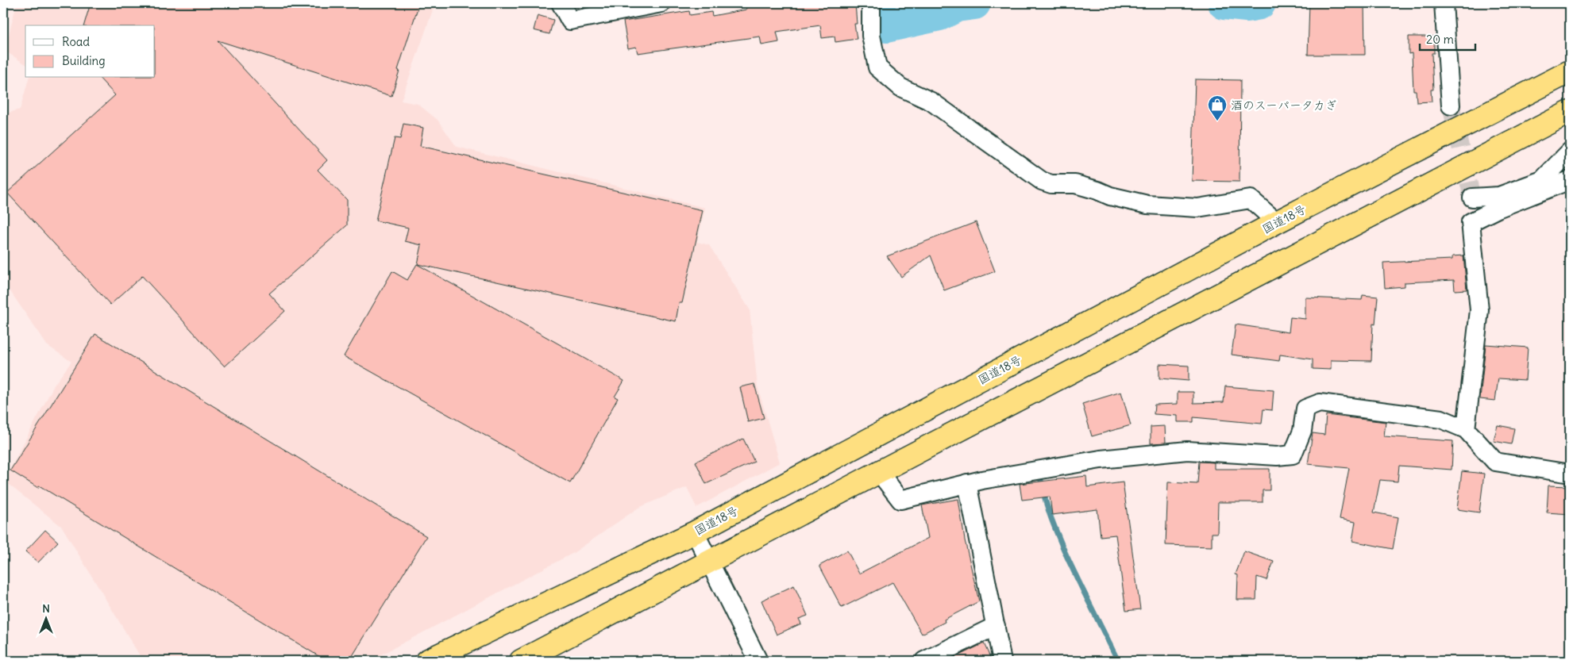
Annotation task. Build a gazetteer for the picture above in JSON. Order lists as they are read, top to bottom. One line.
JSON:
{"streets":{"highway":["国道18号"]},"places":{"shop":["酒のスーパータカぎ"]},"legend":["Road","Building"],"scale_bar":"20 m","north":"top"}
